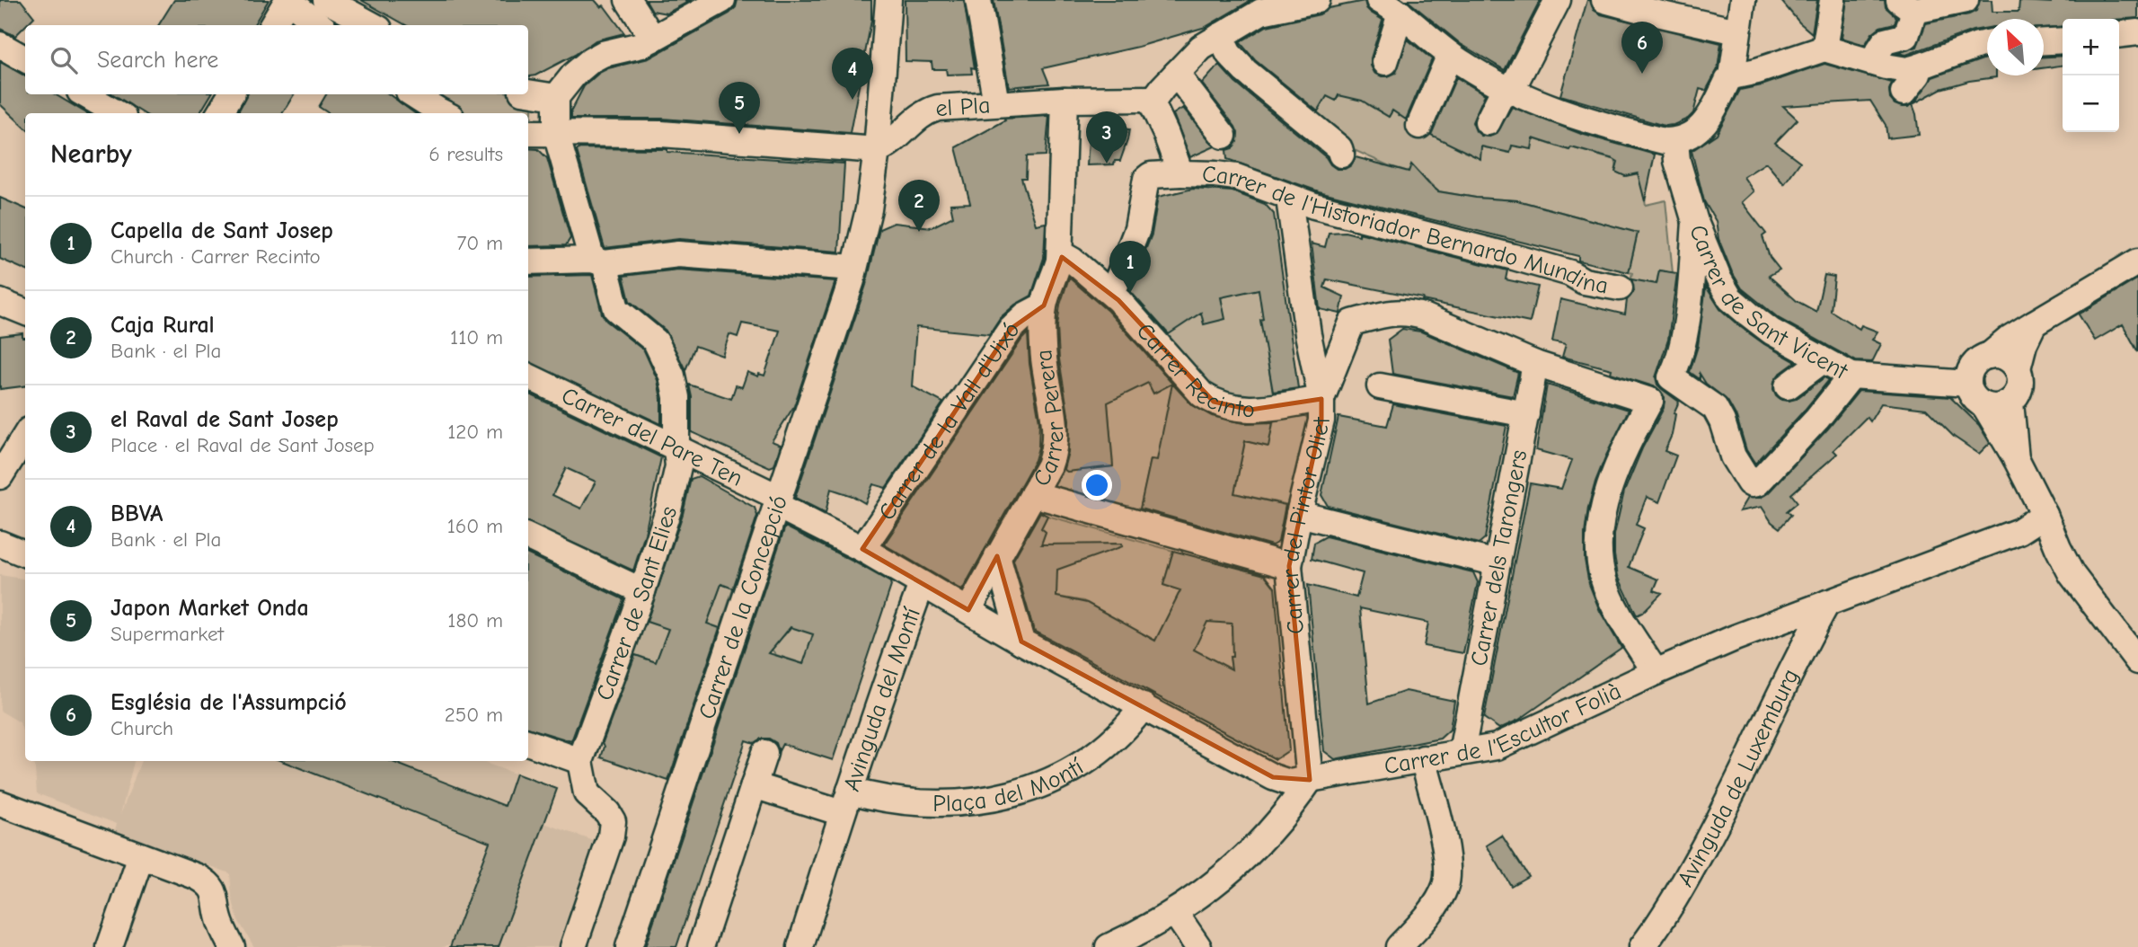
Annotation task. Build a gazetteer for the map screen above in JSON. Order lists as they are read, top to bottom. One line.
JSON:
{"streets":{"street":["el Pla","Carrer de l'Historiador Bernardo Mundina","Carrer de Sant Vicent","Carrer Recinto","Carrer Perera","Carrer de la Vall d'Uixó","Carrer del Pare Ten","Carrer del Pintor Oliet","Carrer dels Tarongers","Carrer de Sant Elies","Carrer de la Concepció","Avinguda del Montí","Carrer de l'Escultor Folià","Avinguda de Luxemburg","Plaça del Montí"]},"crossings":[["Carrer de l'Historiador Bernardo Mundina","Carrer Recinto"],["Carrer de l'Historiador Bernardo Mundina","Carrer del Pintor Oliet"],["Carrer Recinto","Carrer Perera"],["Carrer Recinto","Carrer del Pintor Oliet"],["Carrer Perera","Carrer de la Vall d'Uixó"],["Carrer Perera","Carrer de l'Escultor Folià"],["Carrer de la Vall d'Uixó","Carrer del Pare Ten"],["Carrer de la Vall d'Uixó","Carrer de l'Escultor Folià"],["Carrer del Pare Ten","Carrer de Sant Elies"],["Carrer del Pare Ten","Carrer de la Concepció"],["Carrer del Pare Ten","Carrer de l'Escultor Folià"],["Carrer del Pintor Oliet","Carrer de l'Escultor Folià"],["Carrer dels Tarongers","Carrer de l'Escultor Folià"],["Avinguda del Montí","Carrer de l'Escultor Folià"],["Avinguda del Montí","Plaça del Montí"],["Carrer de l'Escultor Folià","Avinguda de Luxemburg"],["Carrer de l'Escultor Folià","Plaça del Montí"]],"north":"top left","page":{"map_buttons":["+","−"],"pins":["6","4","5","3","2","1"],"search":"Search here","heading":["Nearby","6 results"],"list":[{"mark":"1","name":"Capella de Sant Josep","note":"Church · Carrer Recinto","value":"70 m"},{"mark":"2","name":"Caja Rural","note":"Bank · el Pla","value":"110 m"},{"mark":"3","name":"el Raval de Sant Josep","note":"Place · el Raval de Sant Josep","value":"120 m"},{"mark":"4","name":"BBVA","note":"Bank · el Pla","value":"160 m"},{"mark":"5","name":"Japon Market Onda","note":"Supermarket","value":"180 m"},{"mark":"6","name":"Església de l'Assumpció","note":"Church","value":"250 m"}]}}
